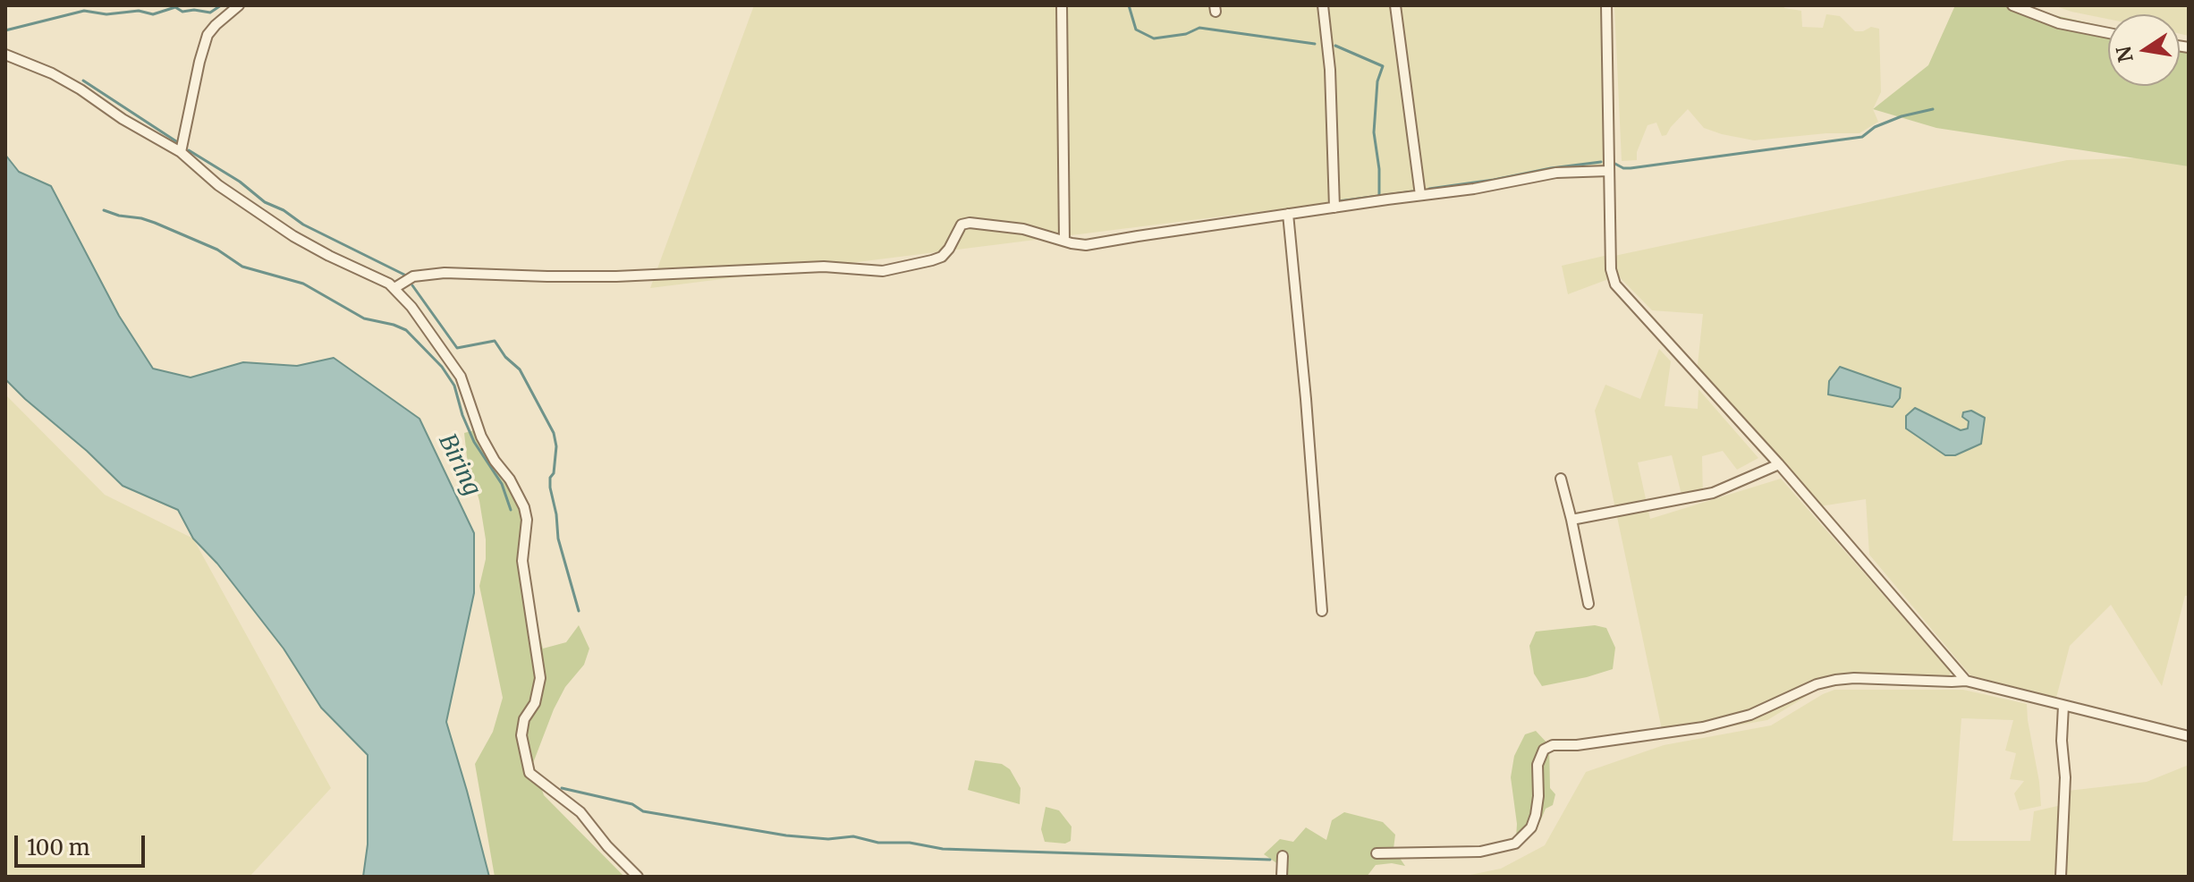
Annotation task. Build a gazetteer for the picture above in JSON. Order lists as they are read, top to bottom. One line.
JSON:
{"water":["Biring"],"scale_bar":"100 m","north":"left"}
